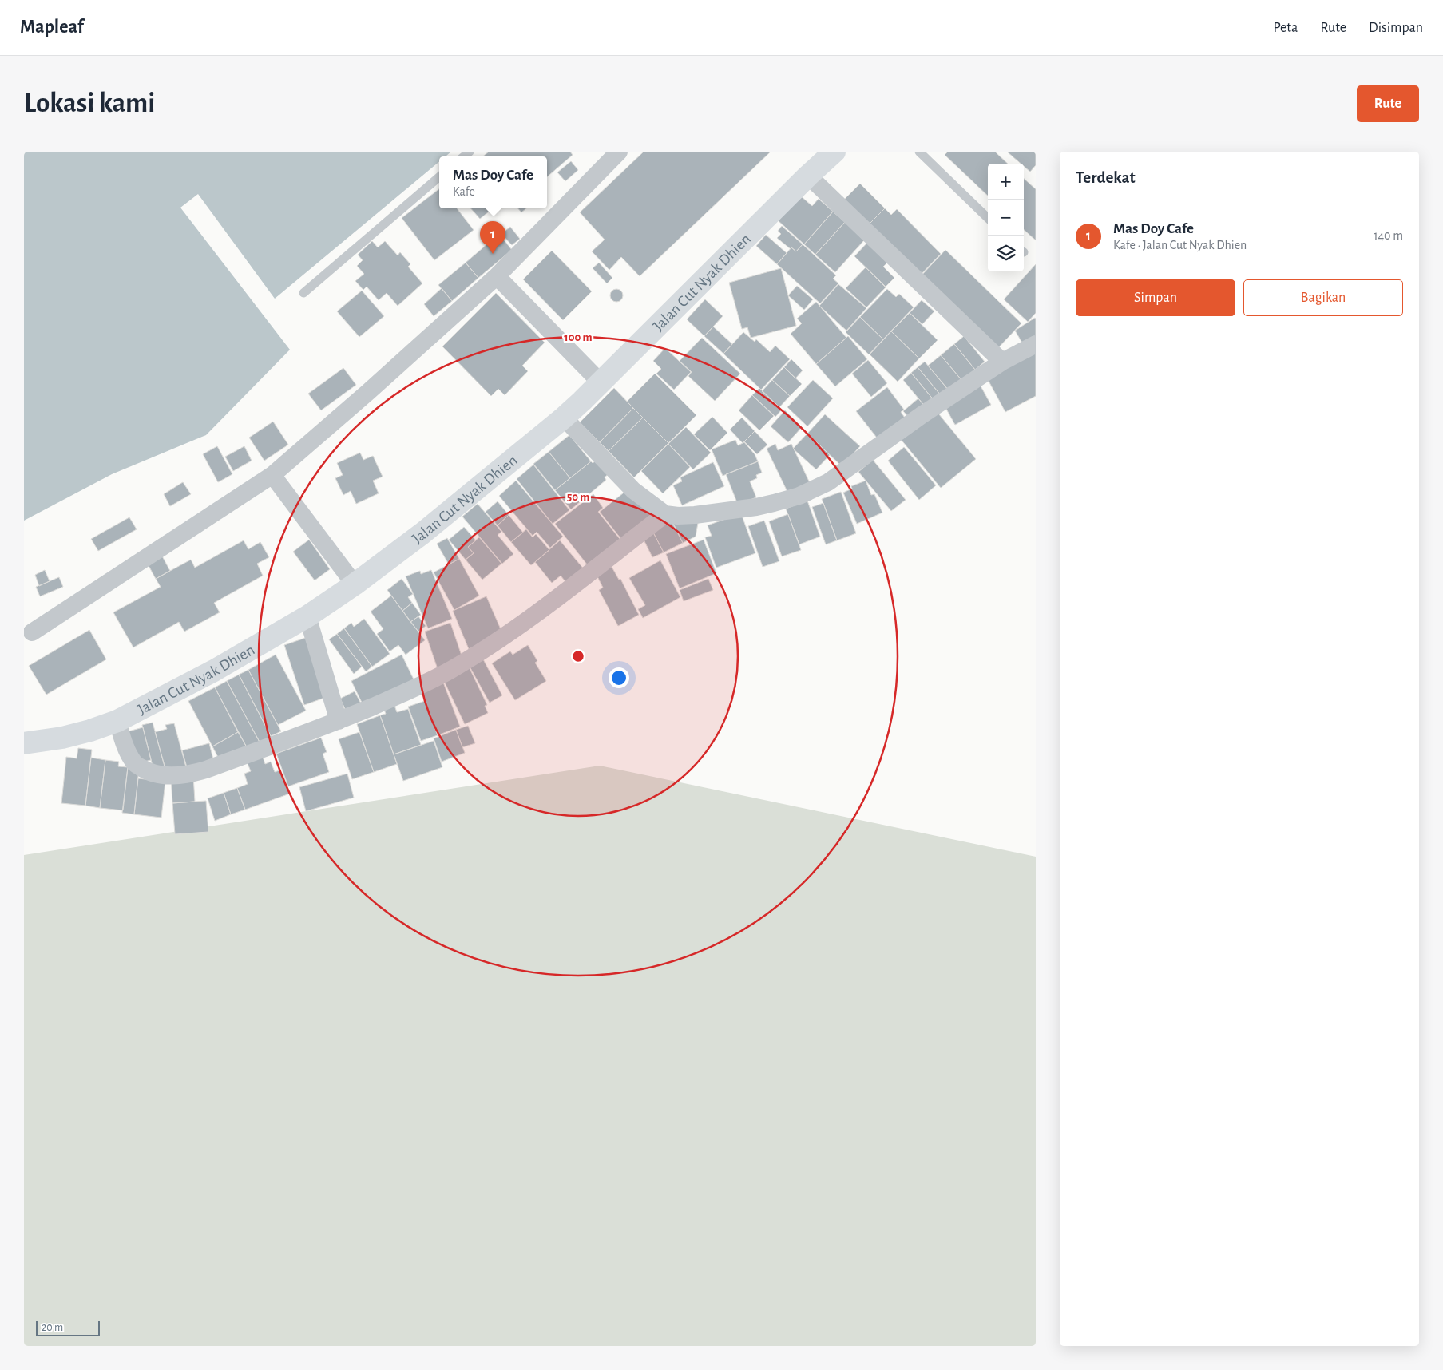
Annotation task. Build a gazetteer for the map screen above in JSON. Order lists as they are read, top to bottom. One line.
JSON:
{"streets":{"highway":["Jalan Cut Nyak Dhien"]},"scale_bar":"20 m","page":{"header":"Mapleaf","nav":["Peta","Rute","Disimpan"],"buttons":["Rute",["Simpan","Bagikan"]],"title":"Lokasi kami","heading":"Terdekat","popup":["Mas Doy Cafe","Kafe"],"map_buttons":["+","−"],"list":[{"mark":"1","name":"Mas Doy Cafe","note":"Kafe · Jalan Cut Nyak Dhien","value":"140 m"}],"pins":"1","scale":"20 m"},"rings":["100 m","50 m"]}
